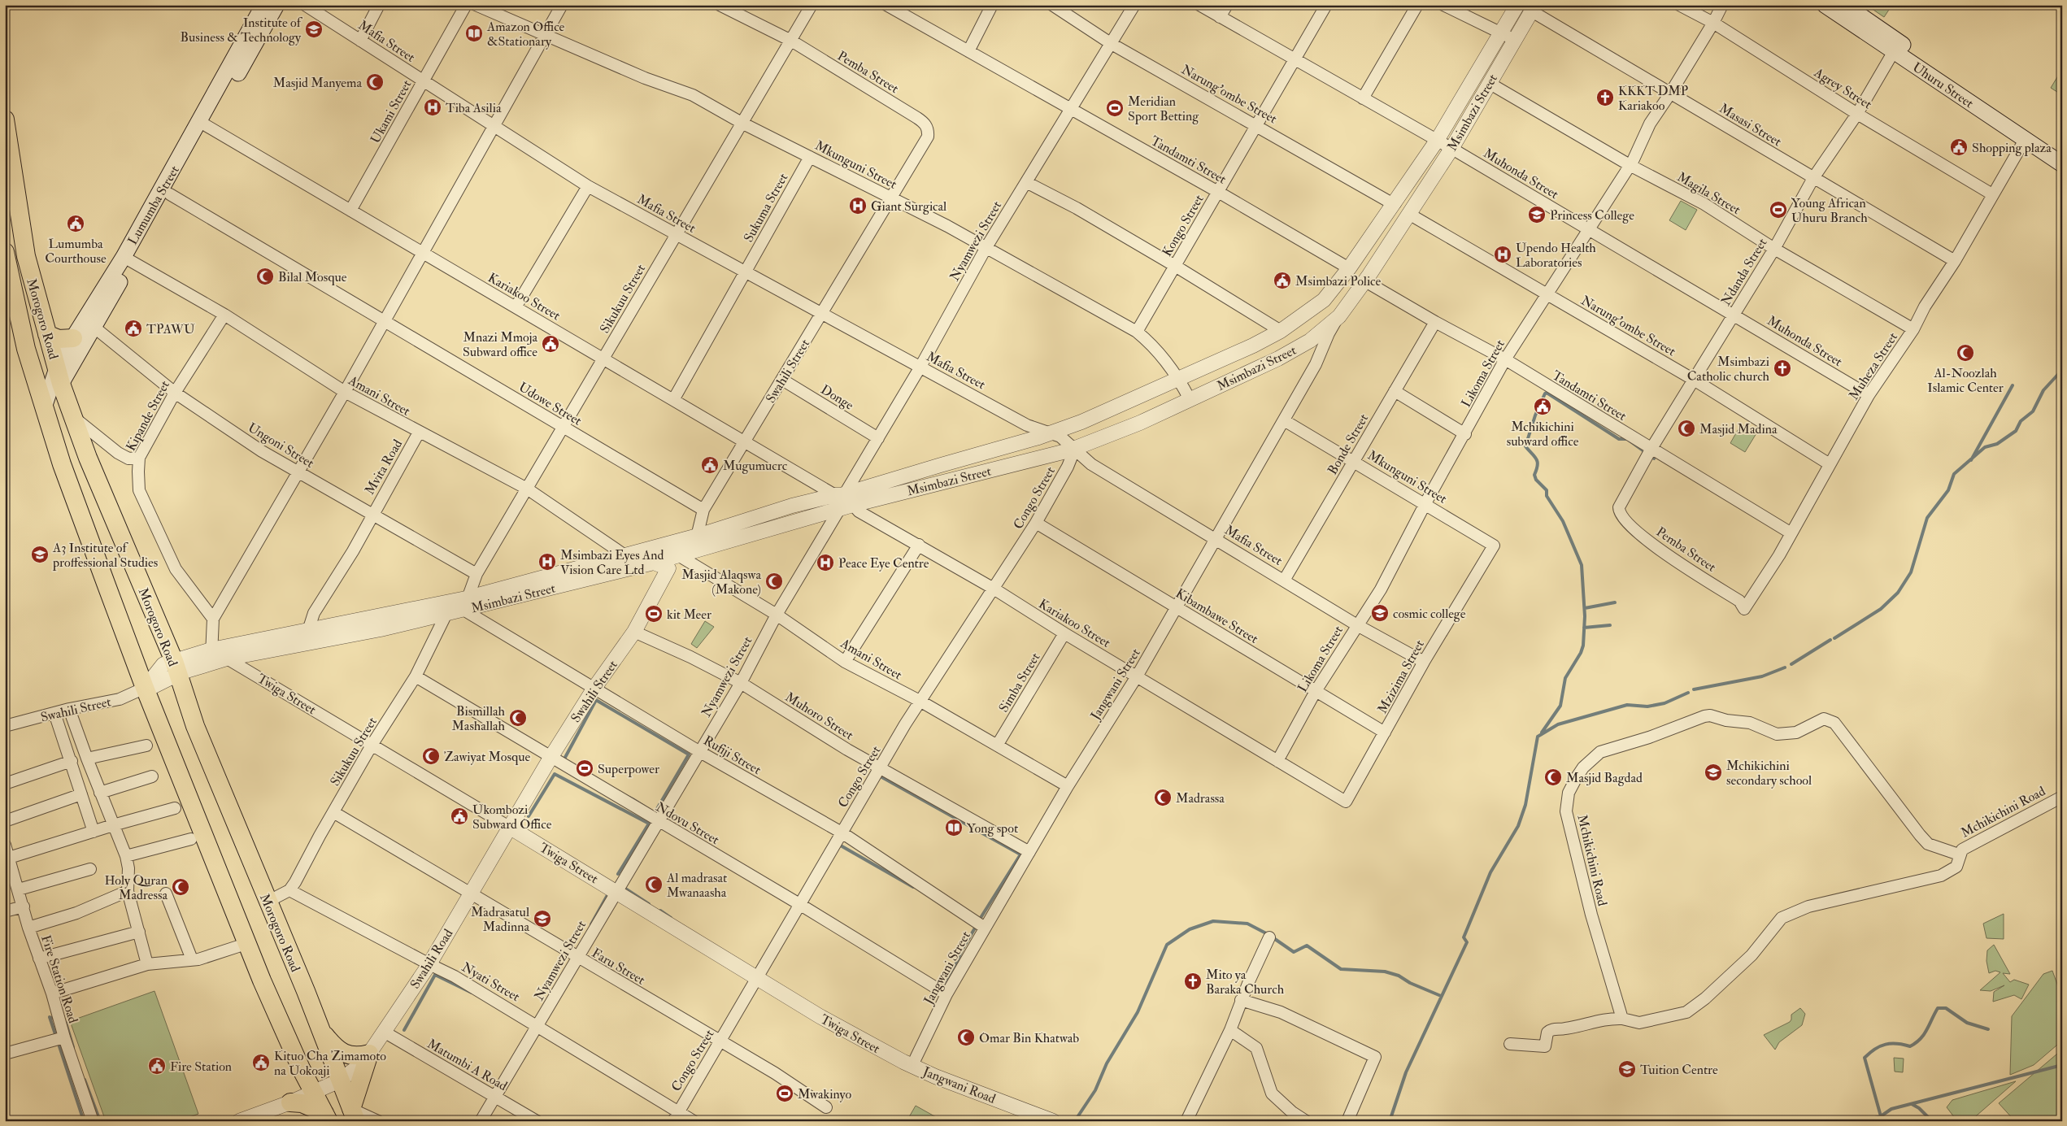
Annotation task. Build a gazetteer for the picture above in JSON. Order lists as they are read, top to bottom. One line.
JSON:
{"streets":{"highway":["Morogoro Road"],"main road":["Uhuru Street","Lumumba Street"],"street":["Mafia Street","Pemba Street","Agrey Street","Narung'ombe Street","Ukami Street","Msimbazi Street","Masasi Street","Tandamti Street","Mkunguni Street","Muhonda Street","Magila Street","Sukuma Street","Kongo Street","Nyamwezi Street","Ndanda Street","Kariakoo Street","Sikukuu Street","Muheza Street","Swahili Street","Likoma Street","Amani Street","Donge","Udowe Street","Kipande Street","Bonde Street","Ungoni Street","Mvita Road","Congo Street","Kibambawe Street","Mzizima Street","Simba Street","Jangwani Street","Twiga Street","Muhoro Street","Rufiji Street","Mchikichini Road","Ndovu Street","Swahili Road","Faru Street","Fire Station Road","Nyati Street","Matumbi A Road","Jangwani Road"]},"crossings":[["Mafia Street","Ukami Street"],["Mafia Street","Msimbazi Street"],["Mafia Street","Sukuma Street"],["Mafia Street","Nyamwezi Street"],["Mafia Street","Sikukuu Street"],["Mafia Street","Swahili Street"],["Mafia Street","Likoma Street"],["Mafia Street","Bonde Street"],["Mafia Street","Congo Street"],["Mafia Street","Mzizima Street"],["Mafia Street","Jangwani Street"],["Pemba Street","Mkunguni Street"],["Pemba Street","Ndanda Street"],["Pemba Street","Sikukuu Street"],["Pemba Street","Muheza Street"],["Pemba Street","Swahili Street"],["Uhuru Street","Ndanda Street"],["Uhuru Street","Muheza Street"],["Agrey Street","Ndanda Street"],["Agrey Street","Muheza Street"],["Agrey Street","Likoma Street"],["Narung'ombe Street","Msimbazi Street"],["Narung'ombe Street","Kongo Street"],["Narung'ombe Street","Nyamwezi Street"],["Narung'ombe Street","Ndanda Street"],["Narung'ombe Street","Muheza Street"],["Narung'ombe Street","Likoma Street"],["Ukami Street","Kariakoo Street"],["Msimbazi Street","Masasi Street"],["Msimbazi Street","Tandamti Street"],["Msimbazi Street","Mkunguni Street"],["Msimbazi Street","Muhonda Street"],["Msimbazi Street","Magila Street"],["Msimbazi Street","Nyamwezi Street"],["Msimbazi Street","Kariakoo Street"],["Msimbazi Street","Sikukuu Street"],["Msimbazi Street","Morogoro Road"],["Msimbazi Street","Swahili Street"],["Msimbazi Street","Amani Street"],["Msimbazi Street","Mvita Road"],["Msimbazi Street","Congo Street"],["Msimbazi Street","Jangwani Street"],["Msimbazi Street","Twiga Street"],["Msimbazi Street","Rufiji Street"],["Masasi Street","Ndanda Street"],["Masasi Street","Muheza Street"],["Masasi Street","Likoma Street"],["Tandamti Street","Kongo Street"],["Tandamti Street","Nyamwezi Street"],["Tandamti Street","Ndanda Street"],["Tandamti Street","Muheza Street"],["Tandamti Street","Likoma Street"],["Tandamti Street","Bonde Street"],["Mkunguni Street","Sukuma Street"],["Mkunguni Street","Kongo Street"],["Mkunguni Street","Nyamwezi Street"],["Mkunguni Street","Sikukuu Street"],["Mkunguni Street","Swahili Street"],["Mkunguni Street","Likoma Street"],["Mkunguni Street","Bonde Street"],["Mkunguni Street","Mzizima Street"],["Mkunguni Street","Jangwani Street"],["Muhonda Street","Kongo Street"],["Muhonda Street","Ndanda Street"],["Muhonda Street","Muheza Street"],["Muhonda Street","Likoma Street"],["Magila Street","Ndanda Street"],["Magila Street","Muheza Street"],["Magila Street","Likoma Street"],["Lumumba Street","Kariakoo Street"],["Lumumba Street","Morogoro Road"],["Lumumba Street","Amani Street"],["Lumumba Street","Udowe Street"],["Lumumba Street","Ungoni Street"],["Sukuma Street","Kariakoo Street"],["Nyamwezi Street","Kariakoo Street"],["Nyamwezi Street","Amani Street"],["Nyamwezi Street","Donge"],["Nyamwezi Street","Twiga Street"],["Nyamwezi Street","Muhoro Street"],["Nyamwezi Street","Rufiji Street"],["Nyamwezi Street","Ndovu Street"],["Nyamwezi Street","Faru Street"],["Nyamwezi Street","Nyati Street"],["Nyamwezi Street","Matumbi A Road"],["Kariakoo Street","Sikukuu Street"],["Kariakoo Street","Swahili Street"],["Kariakoo Street","Likoma Street"],["Kariakoo Street","Congo Street"],["Kariakoo Street","Mzizima Street"],["Kariakoo Street","Simba Street"],["Kariakoo Street","Jangwani Street"],["Sikukuu Street","Amani Street"],["Sikukuu Street","Udowe Street"],["Sikukuu Street","Ungoni Street"],["Sikukuu Street","Twiga Street"],["Sikukuu Street","Rufiji Street"],["Sikukuu Street","Ndovu Street"],["Sikukuu Street","Faru Street"],["Sikukuu Street","Nyati Street"],["Morogoro Road","Swahili Street"],["Morogoro Road","Swahili Road"],["Swahili Street","Donge"],["Swahili Street","Udowe Street"],["Swahili Street","Twiga Street"],["Swahili Street","Muhoro Street"],["Swahili Street","Rufiji Street"],["Swahili Street","Ndovu Street"],["Swahili Street","Swahili Road"],["Likoma Street","Kibambawe Street"],["Amani Street","Kipande Street"],["Amani Street","Mvita Road"],["Amani Street","Congo Street"],["Amani Street","Simba Street"],["Amani Street","Jangwani Street"],["Kipande Street","Ungoni Street"],["Ungoni Street","Mvita Road"],["Congo Street","Kibambawe Street"],["Congo Street","Twiga Street"],["Congo Street","Muhoro Street"],["Congo Street","Rufiji Street"],["Congo Street","Ndovu Street"],["Congo Street","Faru Street"],["Congo Street","Nyati Street"],["Kibambawe Street","Mzizima Street"],["Kibambawe Street","Jangwani Street"],["Jangwani Street","Twiga Street"],["Jangwani Street","Muhoro Street"],["Jangwani Street","Rufiji Street"],["Jangwani Street","Ndovu Street"],["Jangwani Street","Jangwani Road"],["Twiga Street","Swahili Road"],["Twiga Street","Jangwani Road"],["Swahili Road","Faru Street"],["Swahili Road","Nyati Street"],["Swahili Road","Matumbi A Road"]],"places":{"school or university":["Institute of Business & Technology","Princess College","A3 Institute of proffessional Studies","cosmic college","Mchikichini secondary school","Madrasatul Madinna","Tuition Centre"],"library":["Amazon Office &Stationary","Yong spot"],"mosque":["Masjid Manyema","Bilal Mosque","Al-Noozlah Islamic Center","Masjid Madina","Masjid Alaqswa (Makone)","Bismillah Mashallah","Zawiyat Mosque","Masjid Bagdad","Madrassa","Al madrasat Mwanaasha","Holy Quran Madressa","Omar Bin Khatwab"],"church":["KKKT DMP Kariakoo","Msimbazi Catholic church","Mito ya Baraka Church"],"hospital":["Tiba Asilia","Giant Surgical","Upendo Health Laboratories","Msimbazi Eyes And Vision Care Ltd","Peace Eye Centre"],"sports":["Meridian Sport Betting","Young African Uhuru Branch","kit Meer","Superpower","Mwakinyo"],"public building":["Shopping plaza","Lumumba Courthouse","Msimbazi Police","TPAWU","Mnazi Mmoja Subward office","Mchikichini subward office","Mugumucrc","Ukombozi Subward Office","Kituo Cha Zimamoto na Uokoaji","Fire Station"]}}
